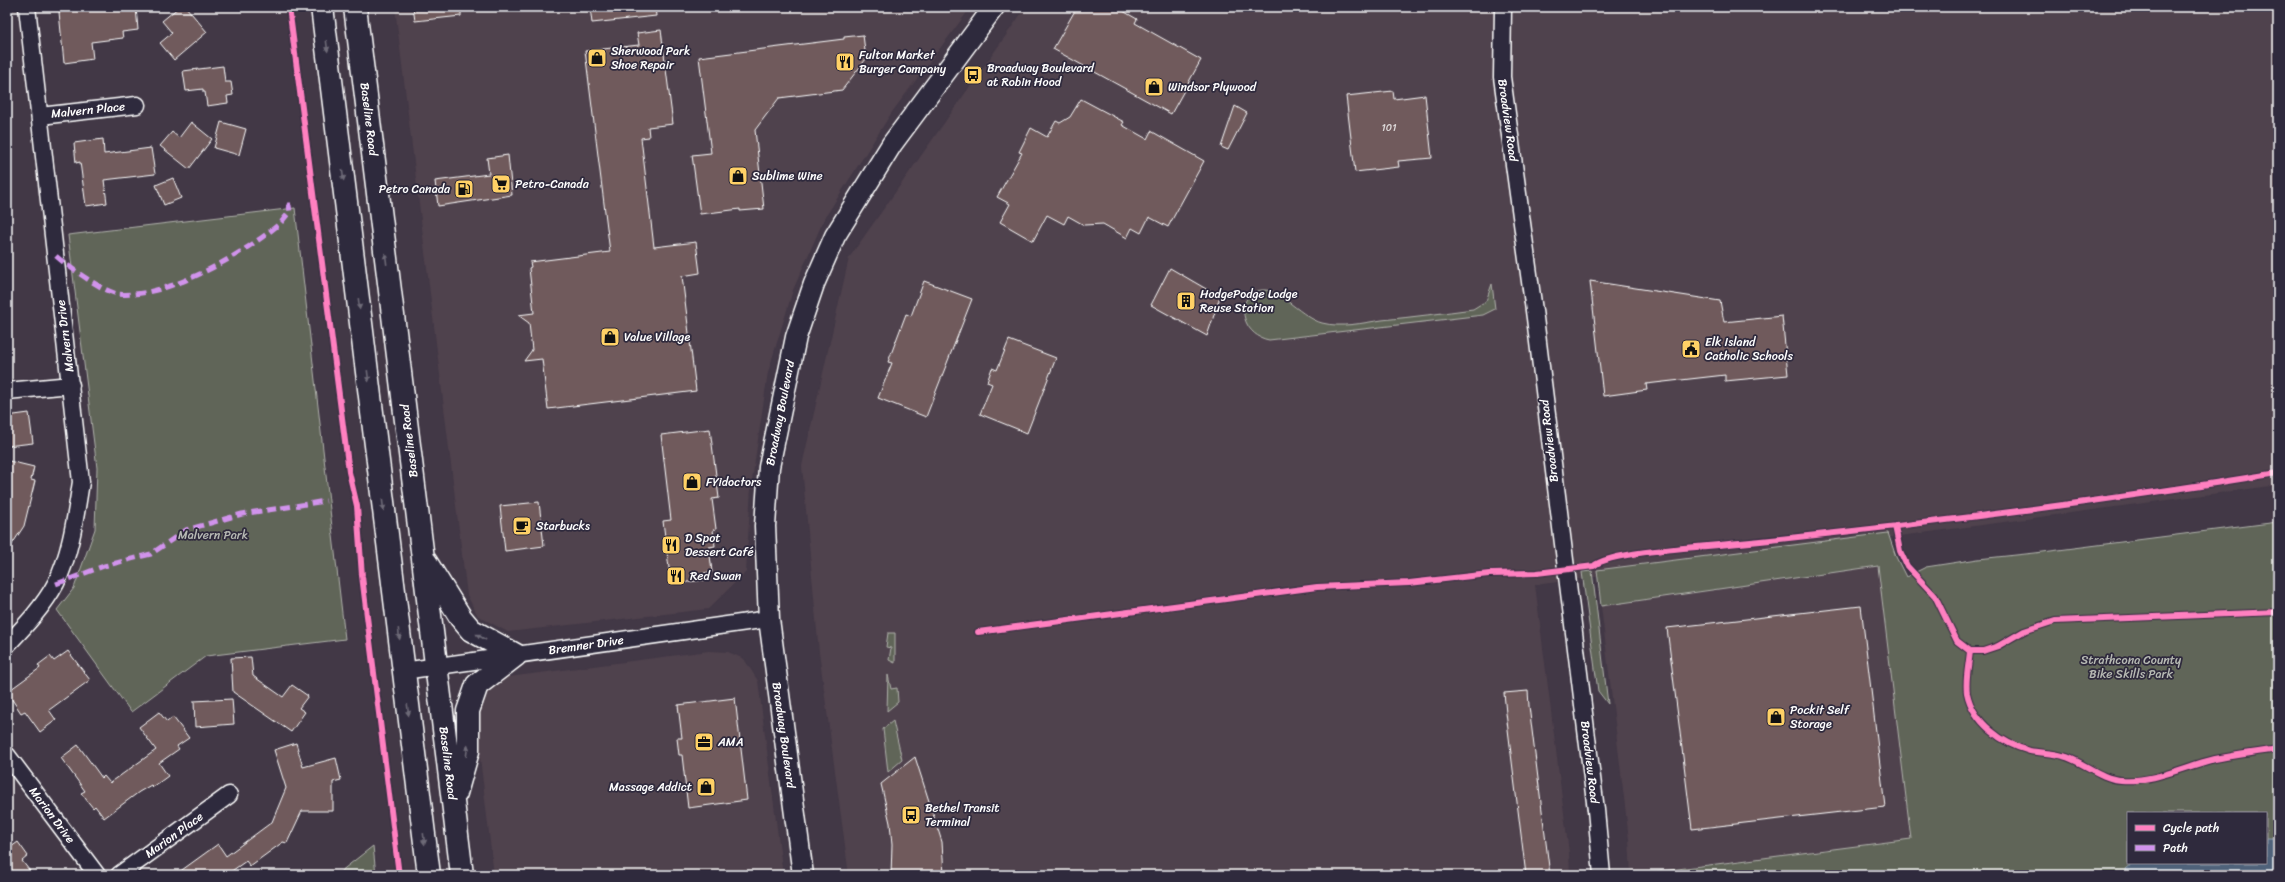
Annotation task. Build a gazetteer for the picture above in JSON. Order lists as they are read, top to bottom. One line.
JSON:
{"streets":{"main road":["Baseline Road"],"street":["Malvern Place","Broadview Road","Malvern Drive","Broadway Boulevard","Bremner Drive","Marion Drive","Marion Place"]},"crossings":[["Malvern Place","Malvern Drive"],["Baseline Road","Bremner Drive"],["Broadway Boulevard","Bremner Drive"]],"parks":["Malvern Park","Strathcona County Bike Skills Park"],"places":{"shop":["Sherwood Park Shoe Repair","Windsor Plywood","Sublime Wine","Value Village","FYidoctors","Pockit Self Storage","Massage Addict"],"restaurant":["Fulton Market Burger Company","D Spot Dessert Café","Red Swan"],"bus stop":["Broadway Boulevard at Robin Hood","Bethel Transit Terminal"],"supermarket":["Petro-Canada"],"fuel station":["Petro Canada"],"building":["HodgePodge Lodge Reuse Station"],"public building":["Elk Island Catholic Schools"],"cafe":["Starbucks"],"office":["AMA"]},"house_numbers":["101"],"legend":["Cycle path","Path"]}
